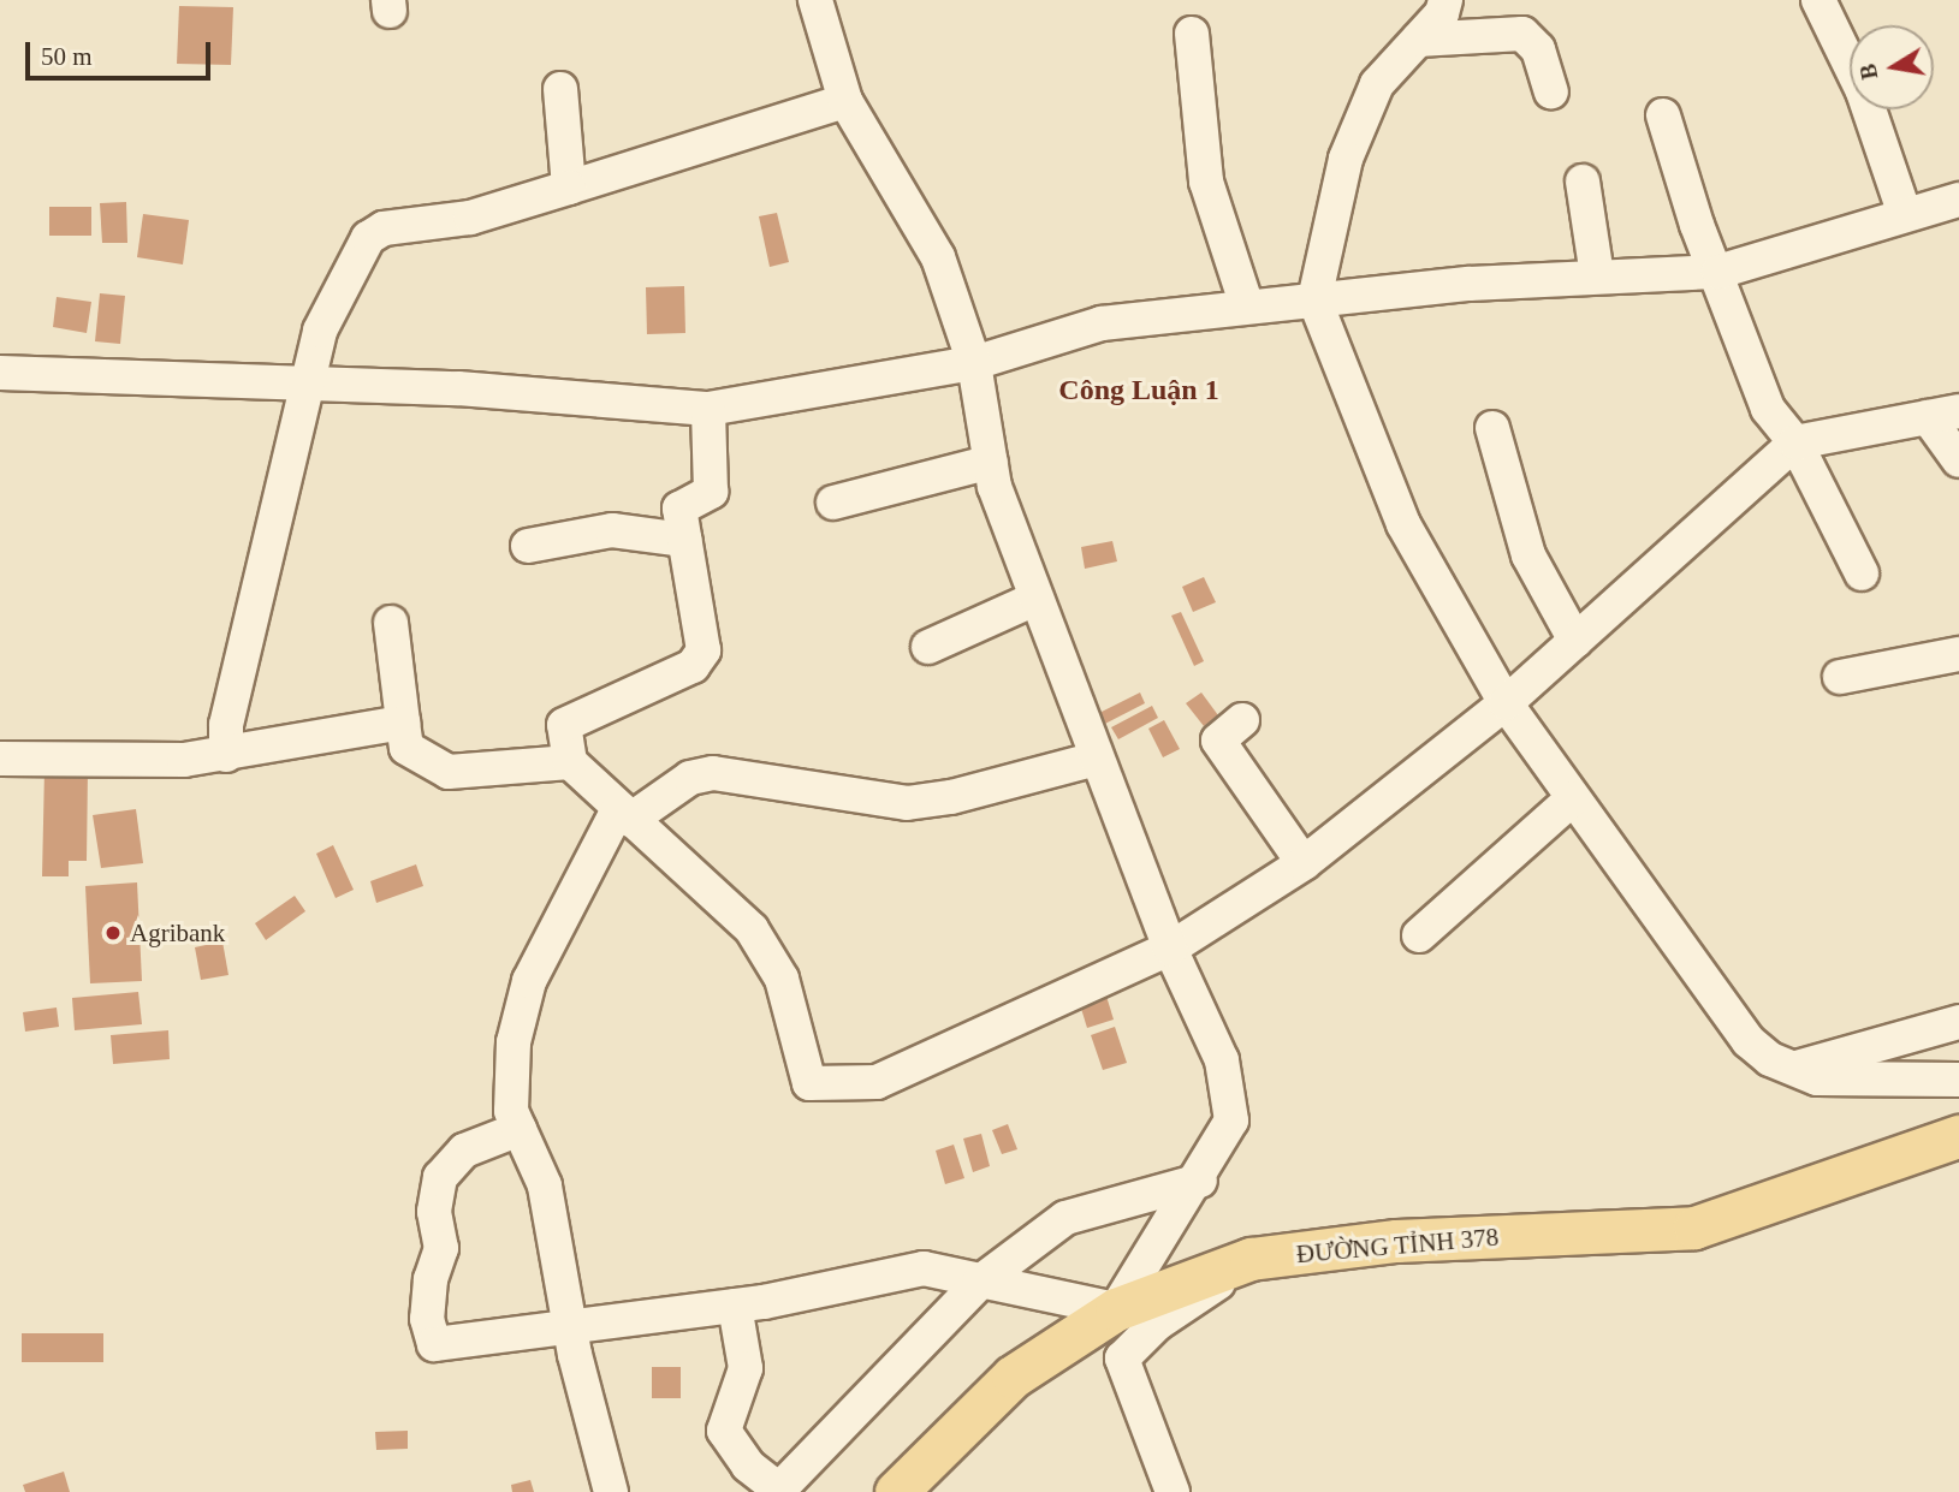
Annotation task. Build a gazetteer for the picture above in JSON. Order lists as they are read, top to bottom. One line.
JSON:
{"streets":{"main road":["ĐƯỜNG TỈNH 378"]},"districts":["Công Luận 1"],"places":["Agribank"],"scale_bar":"50 m","north":"left"}
